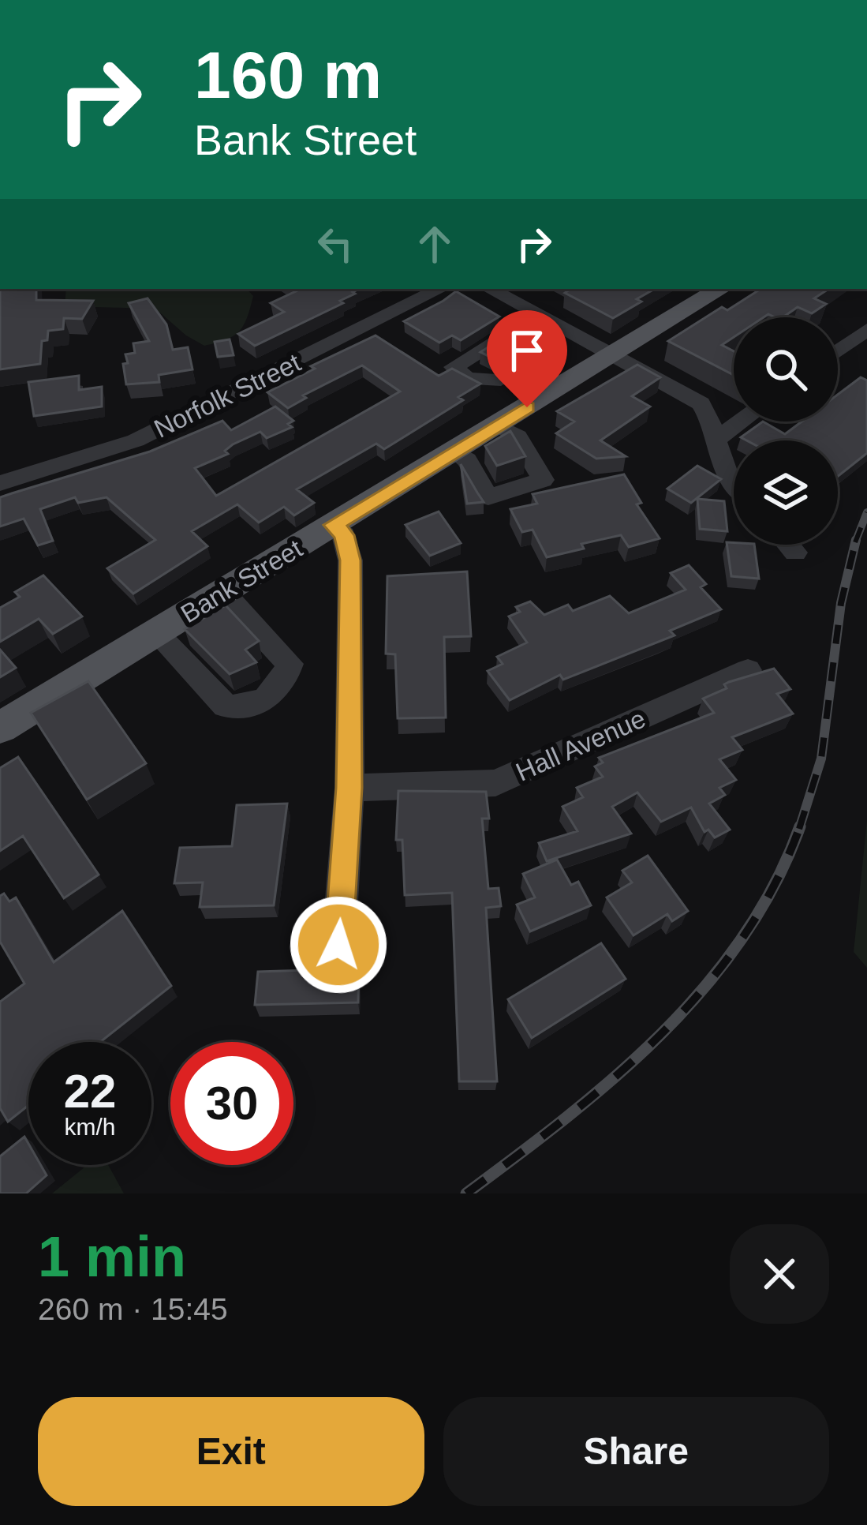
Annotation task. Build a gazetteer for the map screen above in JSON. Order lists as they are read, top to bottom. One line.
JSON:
{"streets":{"main road":["Bank Street"],"street":["Norfolk Street","Hall Avenue"]},"page":{"turn":["160 m","Bank Street"],"speed":"22 km/h","limit":"30","heading":["1 min","260 m · 15:45"],"buttons":["Exit","Share"]}}
